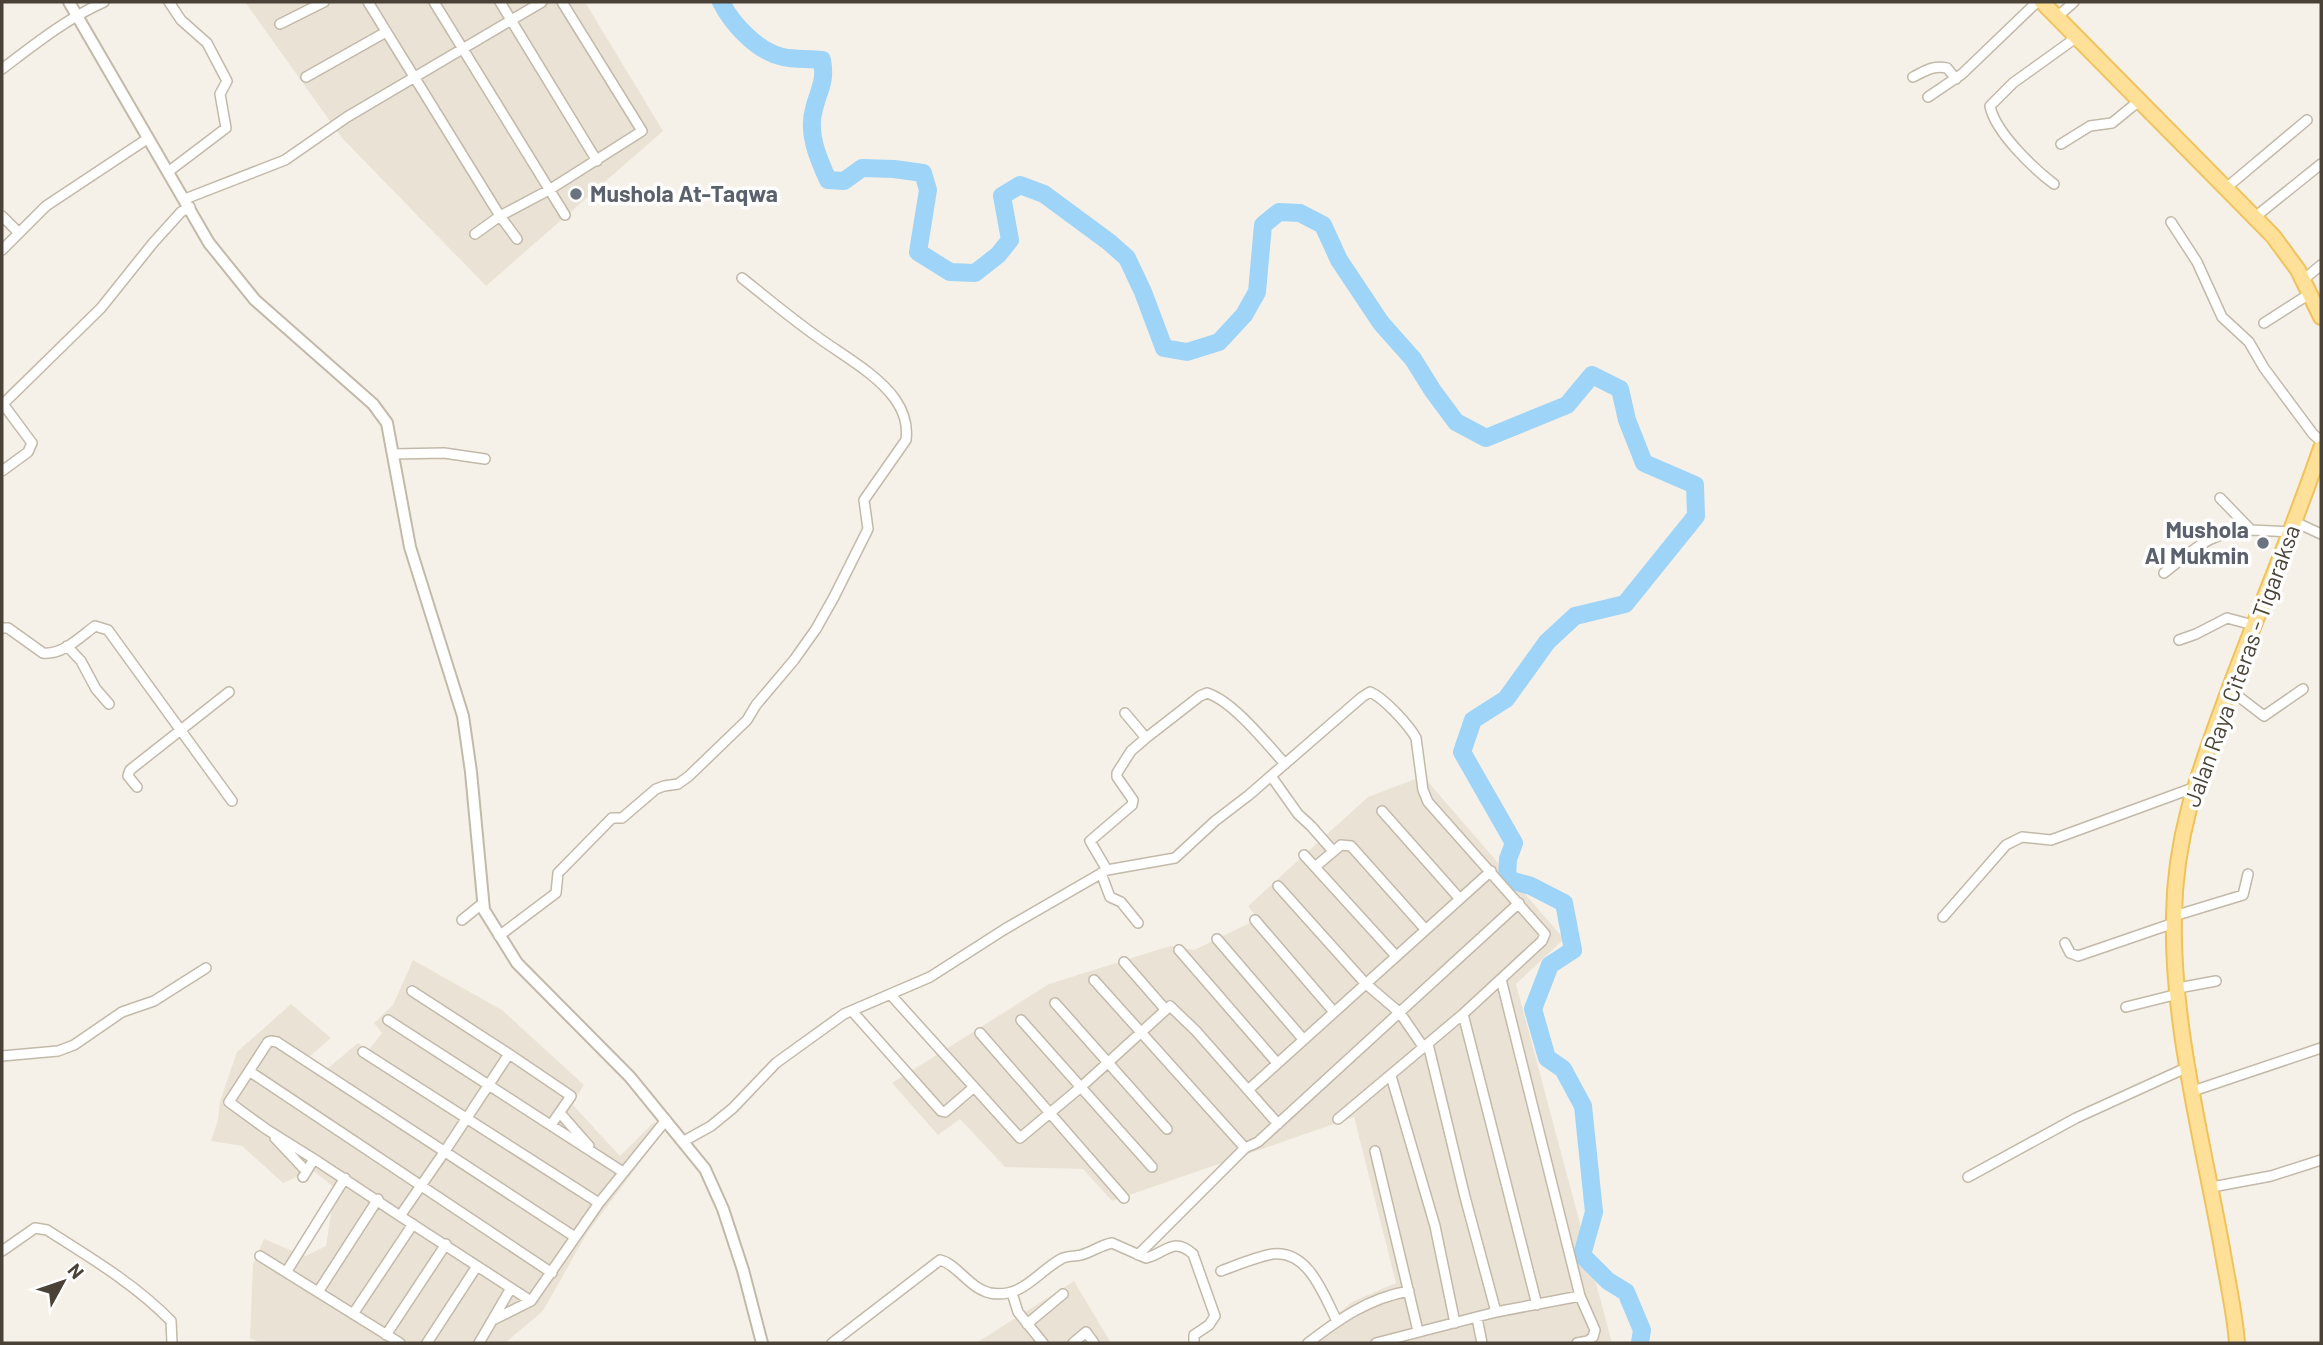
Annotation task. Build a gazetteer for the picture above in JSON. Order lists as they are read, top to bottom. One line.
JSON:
{"streets":{"main road":["Jalan Raya Citeras - Tigaraksa"]},"places":["Mushola At-Taqwa","Mushola Al Mukmin"],"north":"top right"}
